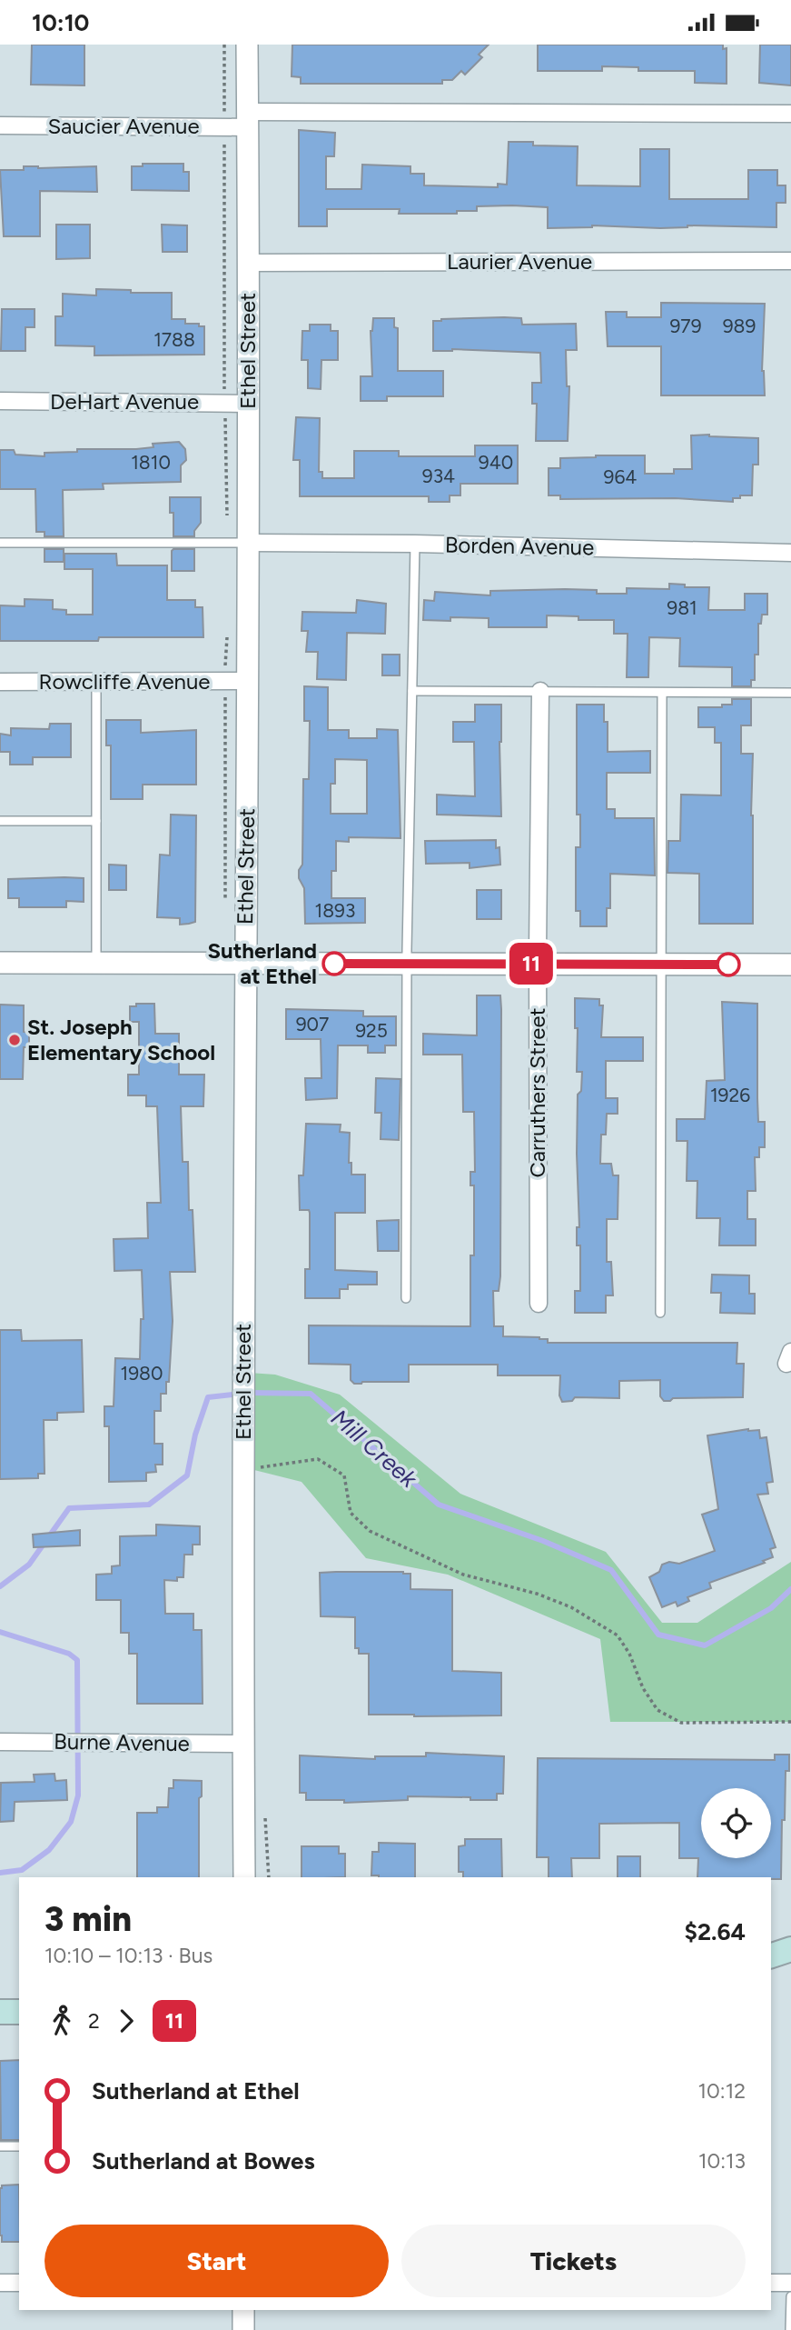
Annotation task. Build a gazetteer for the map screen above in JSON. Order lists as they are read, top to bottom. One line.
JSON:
{"streets":{"street":["Saucier Avenue","Laurier Avenue","Ethel Street","DeHart Avenue","Borden Avenue","Rowcliffe Avenue","Carruthers Street","Burne Avenue"]},"crossings":[["Saucier Avenue","Ethel Street"],["Laurier Avenue","Ethel Street"],["Ethel Street","DeHart Avenue"],["Ethel Street","Borden Avenue"],["Ethel Street","Rowcliffe Avenue"],["Ethel Street","Burne Avenue"]],"water":["Mill Creek"],"places":["Sutherland at Ethel","St. Joseph Elementary School"],"lines":["bus line 11"],"house_numbers":["979","989","1788","1810","940","934","964","981","1893","907","925","1926","1980"],"page":{"status":"10:10","on_map":"11","heading":["3 min","10:10 – 10:13 · Bus","$2.64"],"legs":["2","11"],"list":[{"name":"Sutherland at Ethel","value":"10:12"},{"name":"Sutherland at Bowes","value":"10:13"}],"buttons":["Start","Tickets"]}}
